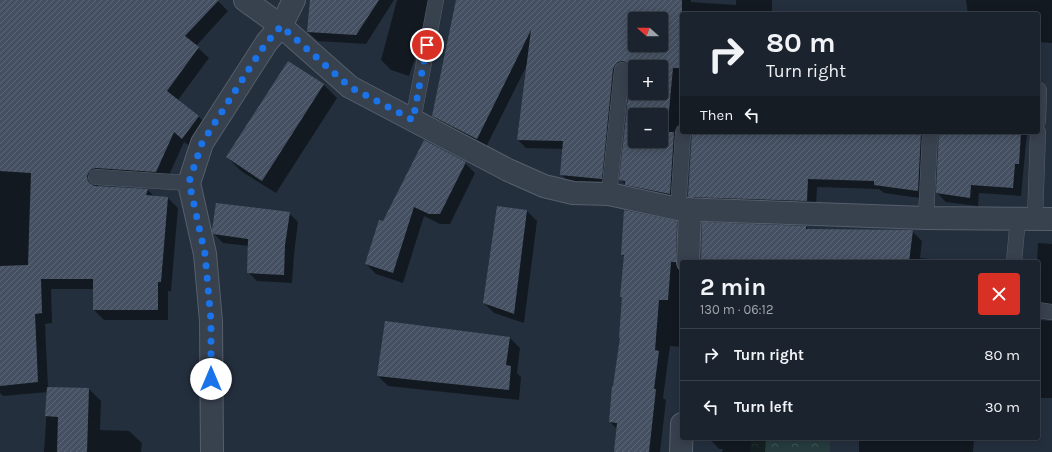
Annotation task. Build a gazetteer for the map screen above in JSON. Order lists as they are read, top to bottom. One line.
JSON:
{"north":"left","page":{"map_buttons":["+","−"],"turn":["80 m","Turn right"],"then":"Then","heading":["2 min","130 m · 06:12"],"list":[{"name":"Turn right","value":"80 m"},{"name":"Turn left","value":"30 m"}]}}
